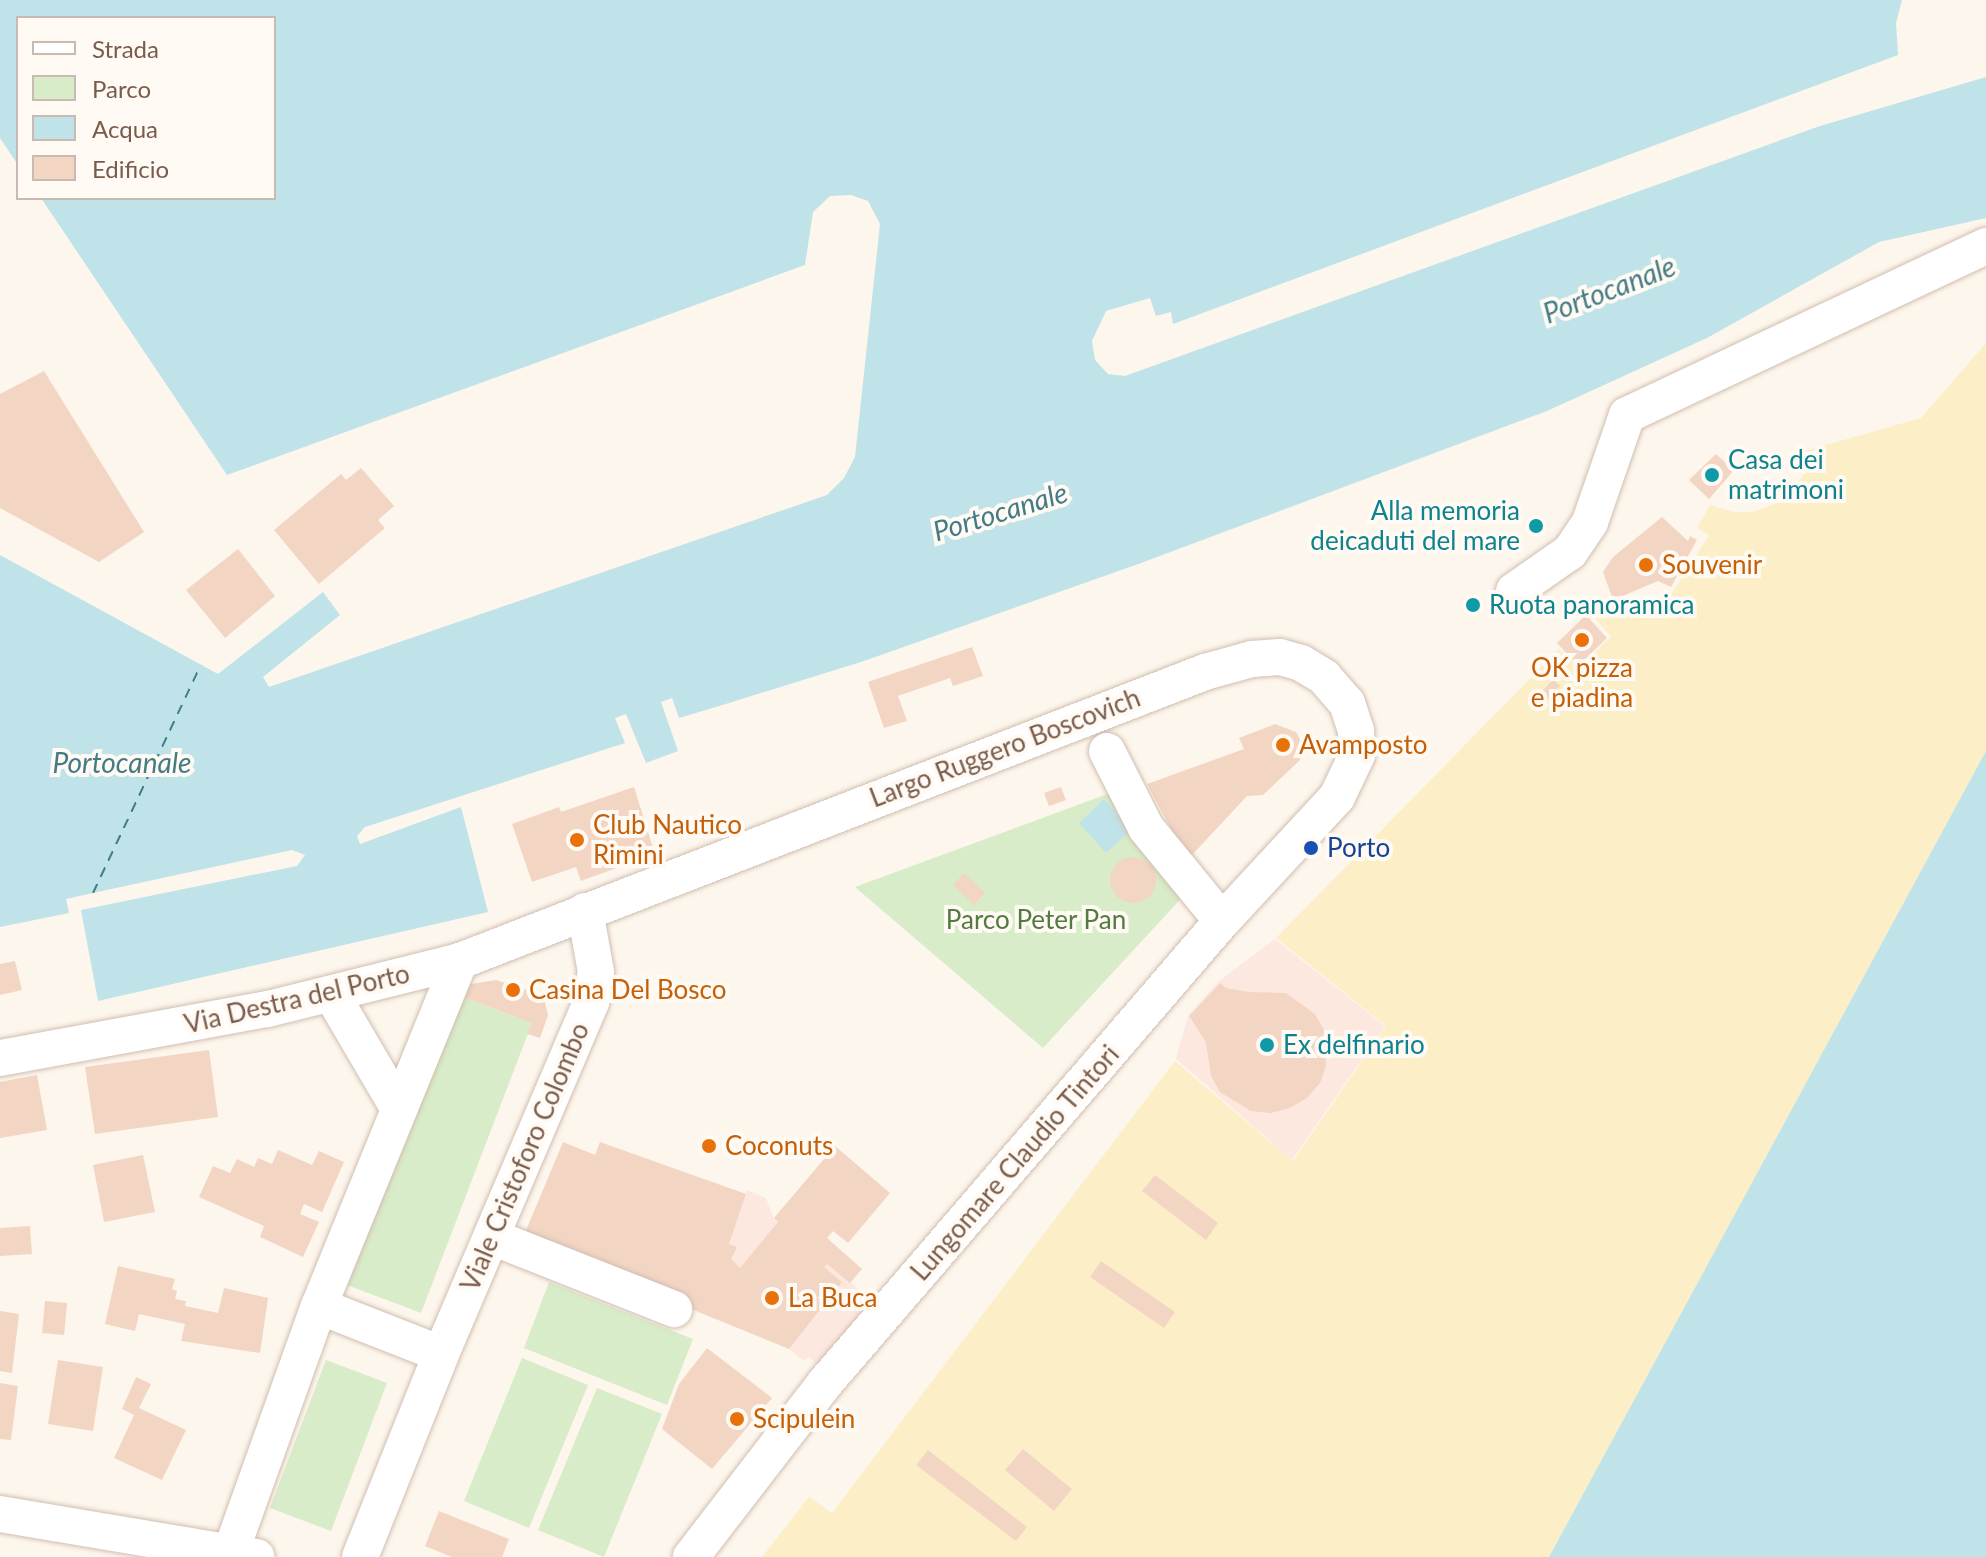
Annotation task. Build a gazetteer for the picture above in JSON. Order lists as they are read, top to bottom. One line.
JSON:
{"streets":{"street":["Largo Ruggero Boscovich","Via Destra del Porto","Viale Cristoforo Colombo","Lungomare Claudio Tintori"]},"crossings":[["Largo Ruggero Boscovich","Via Destra del Porto"],["Largo Ruggero Boscovich","Viale Cristoforo Colombo"],["Largo Ruggero Boscovich","Lungomare Claudio Tintori"],["Via Destra del Porto","Viale Cristoforo Colombo"]],"water":["Portocanale"],"parks":["Parco Peter Pan"],"places":["Casa dei matrimoni","Alla memoria deicaduti del mare","Souvenir","Ruota panoramica","OK pizza e piadina","Avamposto","Club Nautico Rimini","Porto","Casina Del Bosco","Ex delfinario","Coconuts","La Buca","Scipulein"],"legend":["Strada","Parco","Acqua","Edificio"]}
